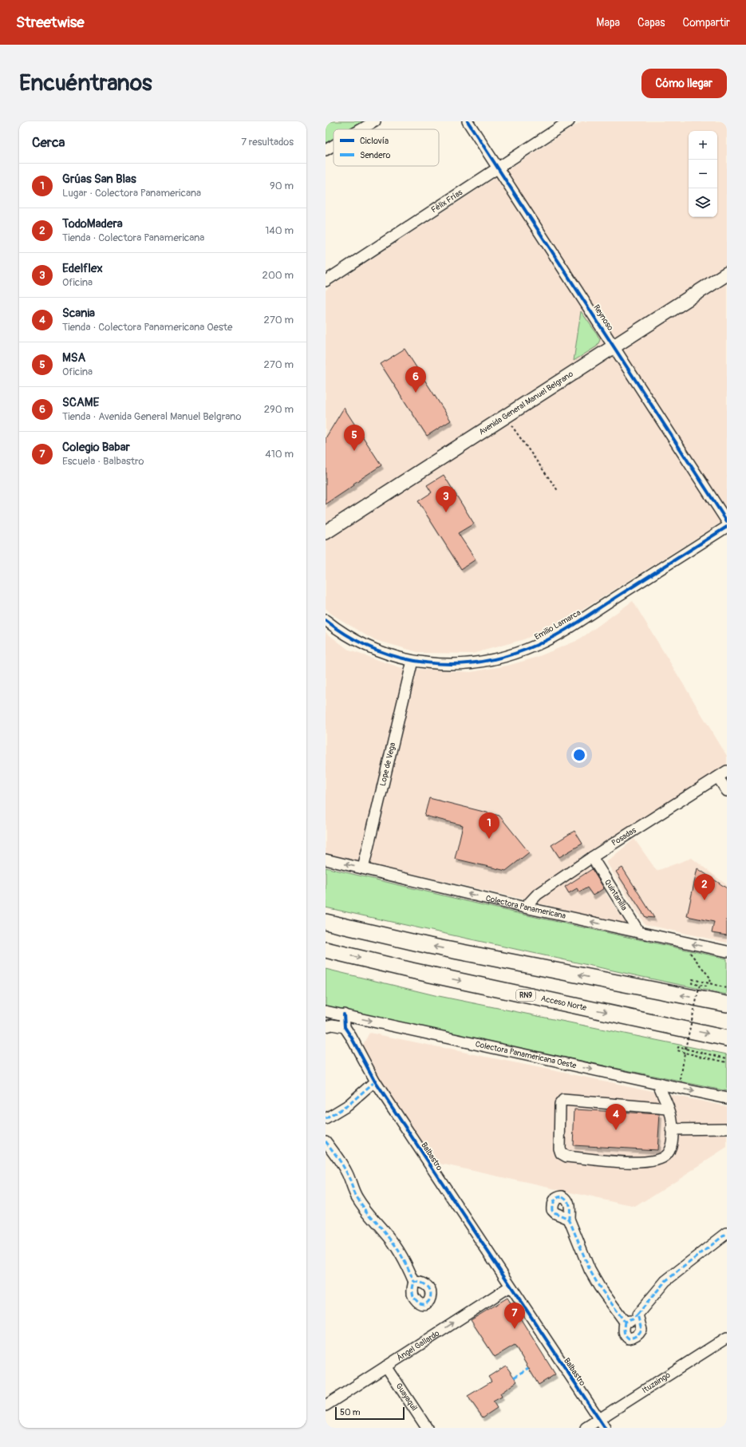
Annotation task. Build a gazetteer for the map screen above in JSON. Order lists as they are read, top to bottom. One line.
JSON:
{"streets":{"highway":["RN9","Acceso Norte"],"main road":["Avenida General Manuel Belgrano"],"street":["Félix Frías","Reynoso","Emilio Lamarca","Lope de Vega","Posadas","Quintanilla","Colectora Panamericana","Colectora Panamericana Oeste","Balbastro","Ángel Gallardo","Ituzaingó","Guayaquil"]},"crossings":[["Félix Frías","Reynoso"],["Reynoso","Avenida General Manuel Belgrano"],["Emilio Lamarca","Lope de Vega"],["Lope de Vega","Colectora Panamericana"],["Posadas","Quintanilla"],["Posadas","Colectora Panamericana"],["Quintanilla","Colectora Panamericana"],["Colectora Panamericana Oeste","Balbastro"],["Balbastro","Ángel Gallardo"],["Balbastro","Ituzaingó"],["Ángel Gallardo","Guayaquil"]],"one_way":["Colectora Panamericana","Colectora Panamericana Oeste","Ángel Gallardo"],"legend":["Ciclovía","Sendero"],"scale_bar":"50 m","page":{"header":"Streetwise","nav":["Mapa","Capas","Compartir"],"buttons":"Cómo llegar","title":"Encuéntranos","heading":["Cerca","7 resultados"],"map_buttons":["+","−"],"list":[{"mark":"1","name":"Grúas San Blas","note":"Lugar · Colectora Panamericana","value":"90 m"},{"mark":"2","name":"TodoMadera","note":"Tienda · Colectora Panamericana","value":"140 m"},{"mark":"3","name":"Edelflex","note":"Oficina","value":"200 m"},{"mark":"4","name":"Scania","note":"Tienda · Colectora Panamericana Oeste","value":"270 m"},{"mark":"5","name":"MSA","note":"Oficina","value":"270 m"},{"mark":"6","name":"SCAME","note":"Tienda · Avenida General Manuel Belgrano","value":"290 m"},{"mark":"7","name":"Colegio Babar","note":"Escuela · Balbastro","value":"410 m"}],"pins":["6","5","3","1","2","4","7"],"scale":"50 m"}}
